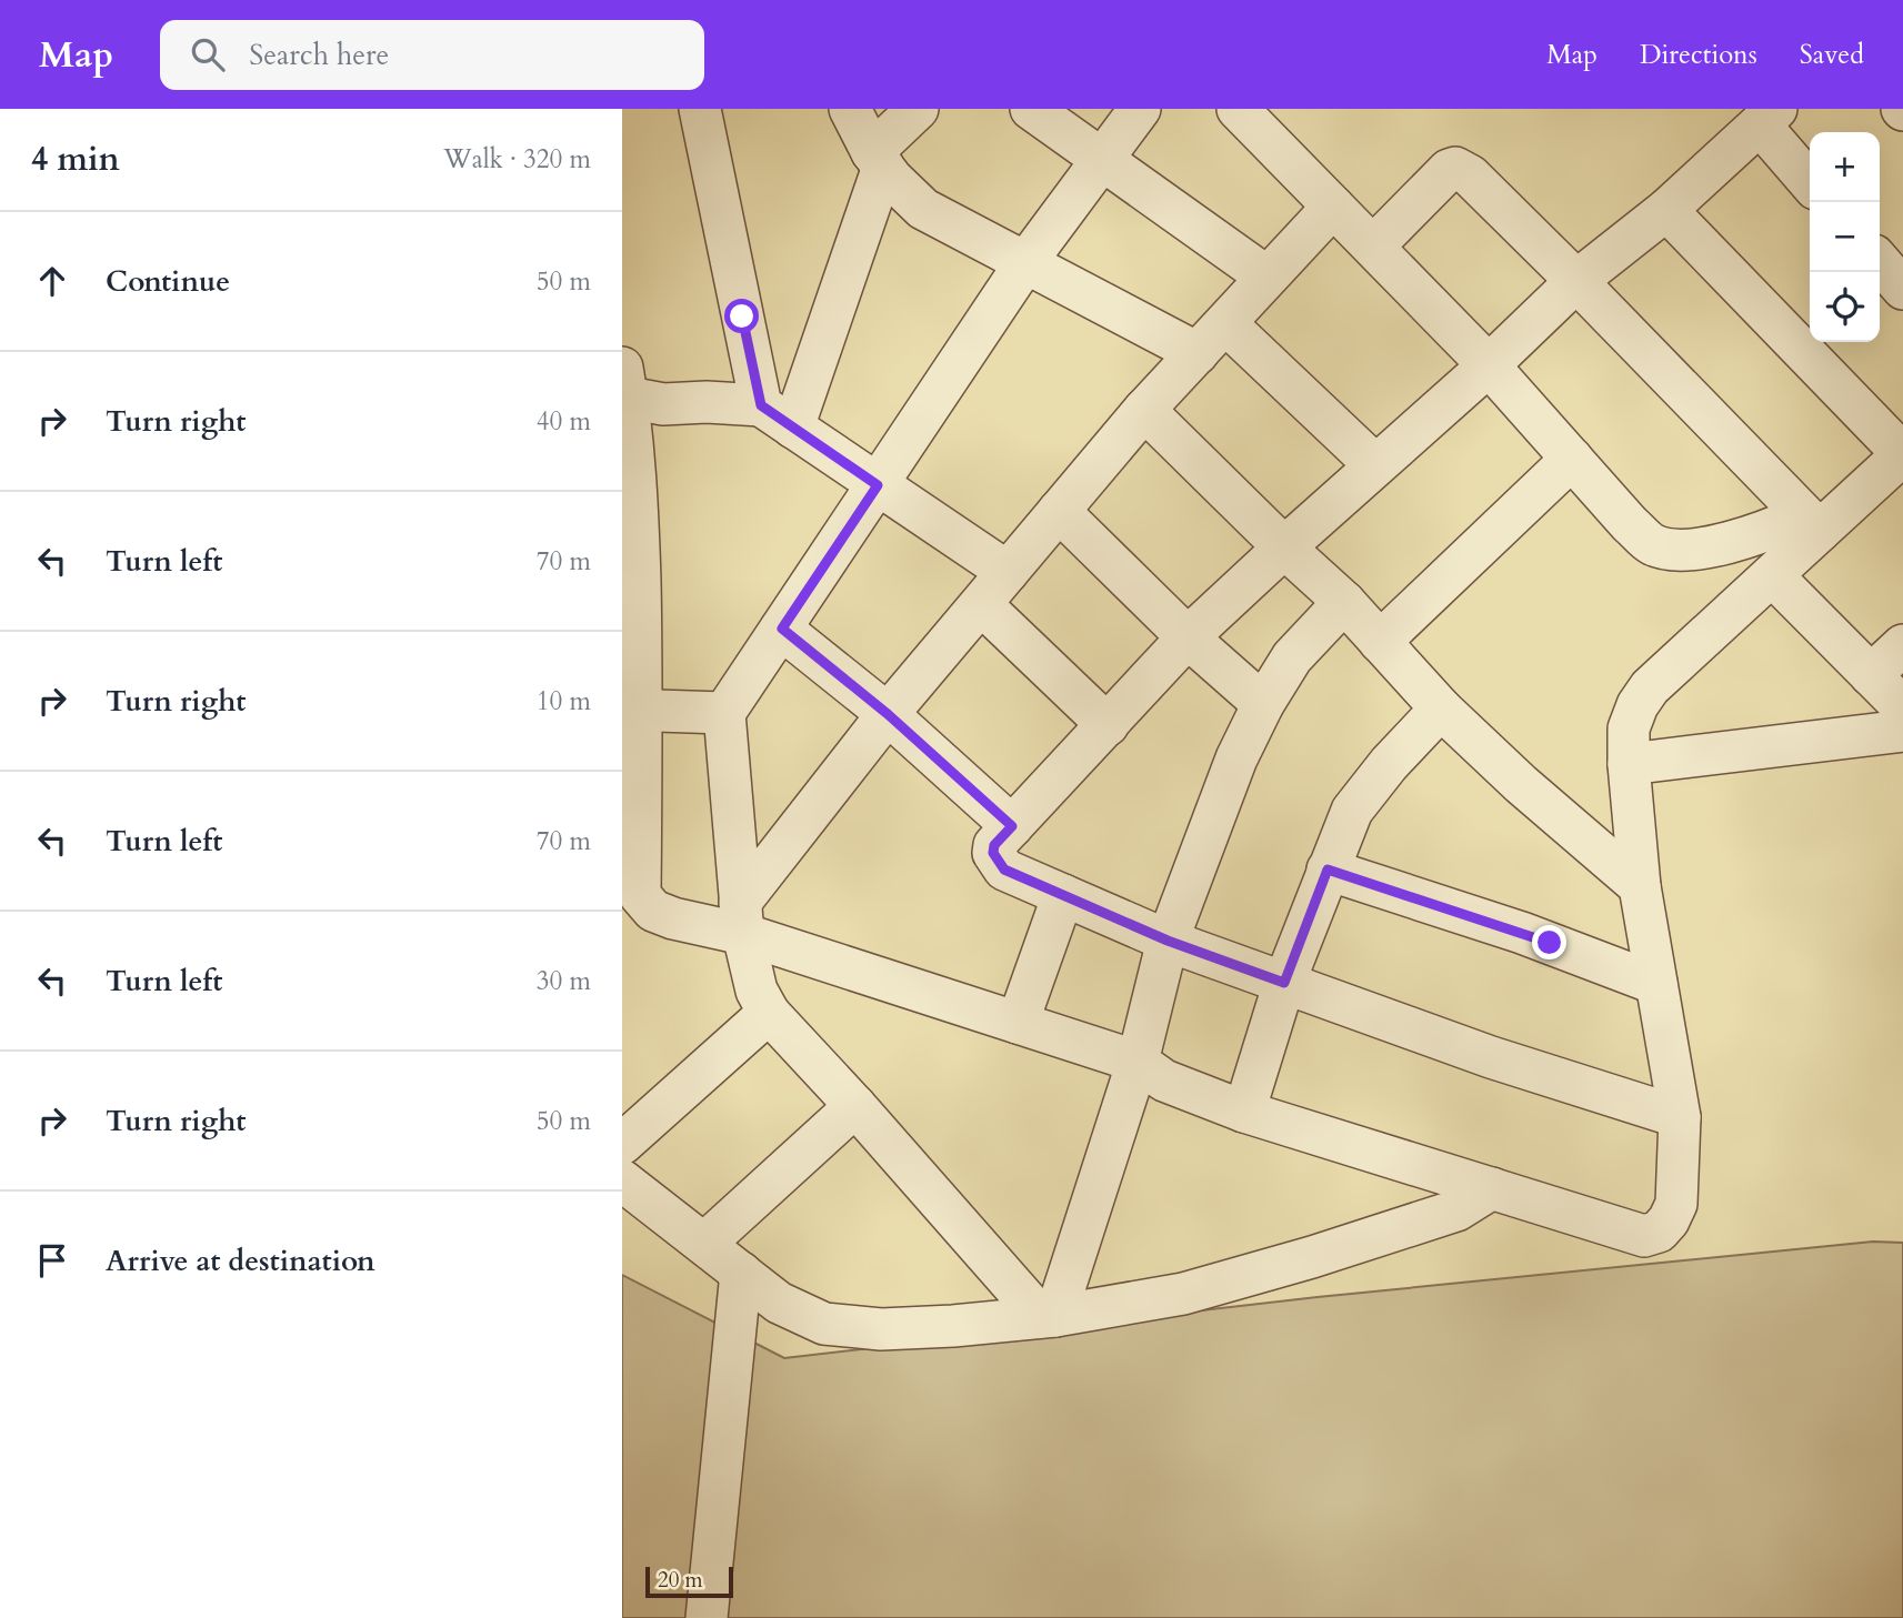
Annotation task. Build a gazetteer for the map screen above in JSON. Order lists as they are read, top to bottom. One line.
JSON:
{"scale_bar":"20 m","page":{"header":"Map","search":"Search here","nav":["Map","Directions","Saved"],"heading":["4 min","Walk · 320 m"],"map_buttons":["+","−"],"list":[["Continue","50 m"],["Turn right","40 m"],["Turn left","70 m"],["Turn right","10 m"],["Turn left","70 m"],["Turn left","30 m"],["Turn right","50 m"],"Arrive at destination"],"scale":"20 m"}}
